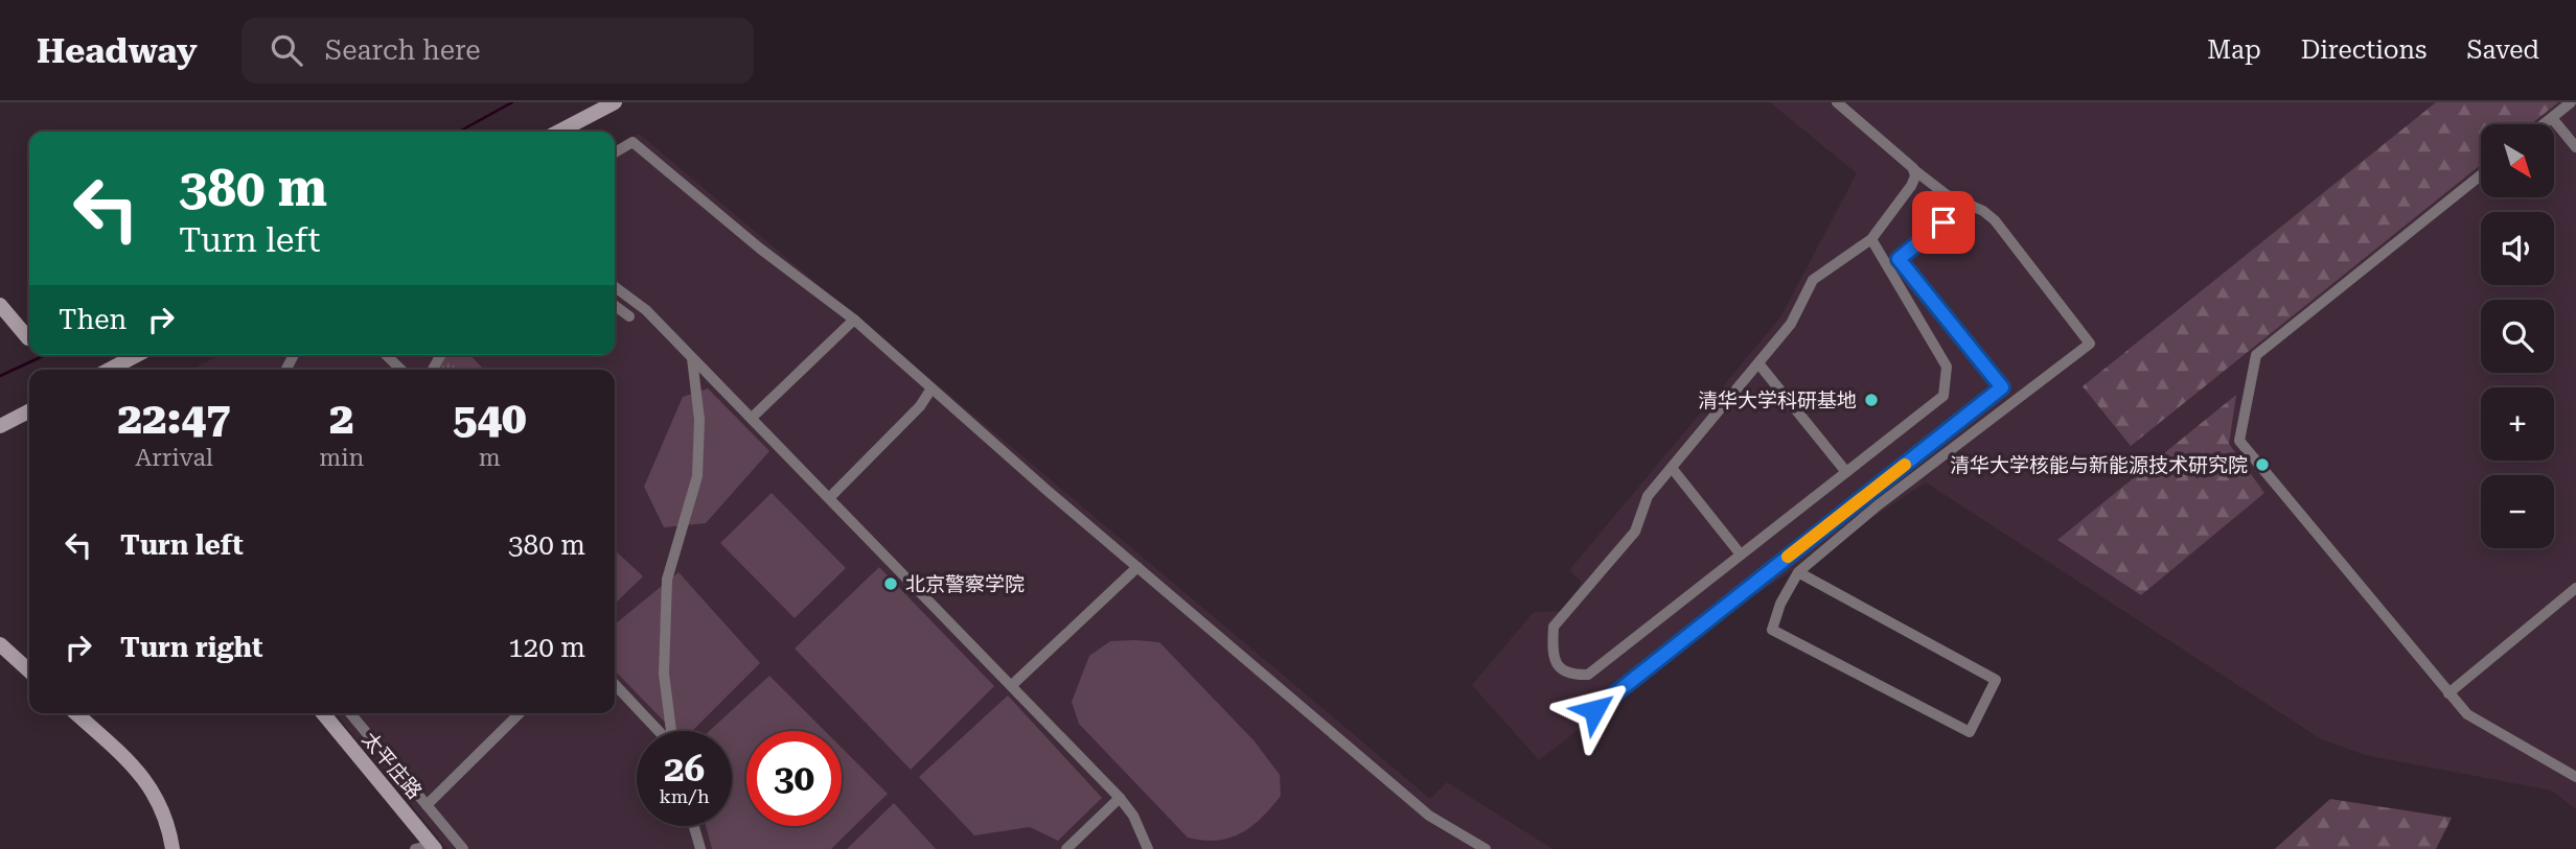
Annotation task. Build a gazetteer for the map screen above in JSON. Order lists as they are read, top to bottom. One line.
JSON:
{"streets":{"street":["太平庄路"]},"places":["清华大学科研基地","清华大学核能与新能源技术研究院","北京警察学院"],"north":"bottom right","page":{"header":"Headway","search":"Search here","nav":["Map","Directions","Saved"],"map_buttons":["+","−"],"turn":["380 m","Turn left"],"then":"Then","eta":["22:47","Arrival","2","min","540","m"],"list":[{"name":"Turn left","value":"380 m"},{"name":"Turn right","value":"120 m"}],"speed":"26 km/h","limit":"30"}}
